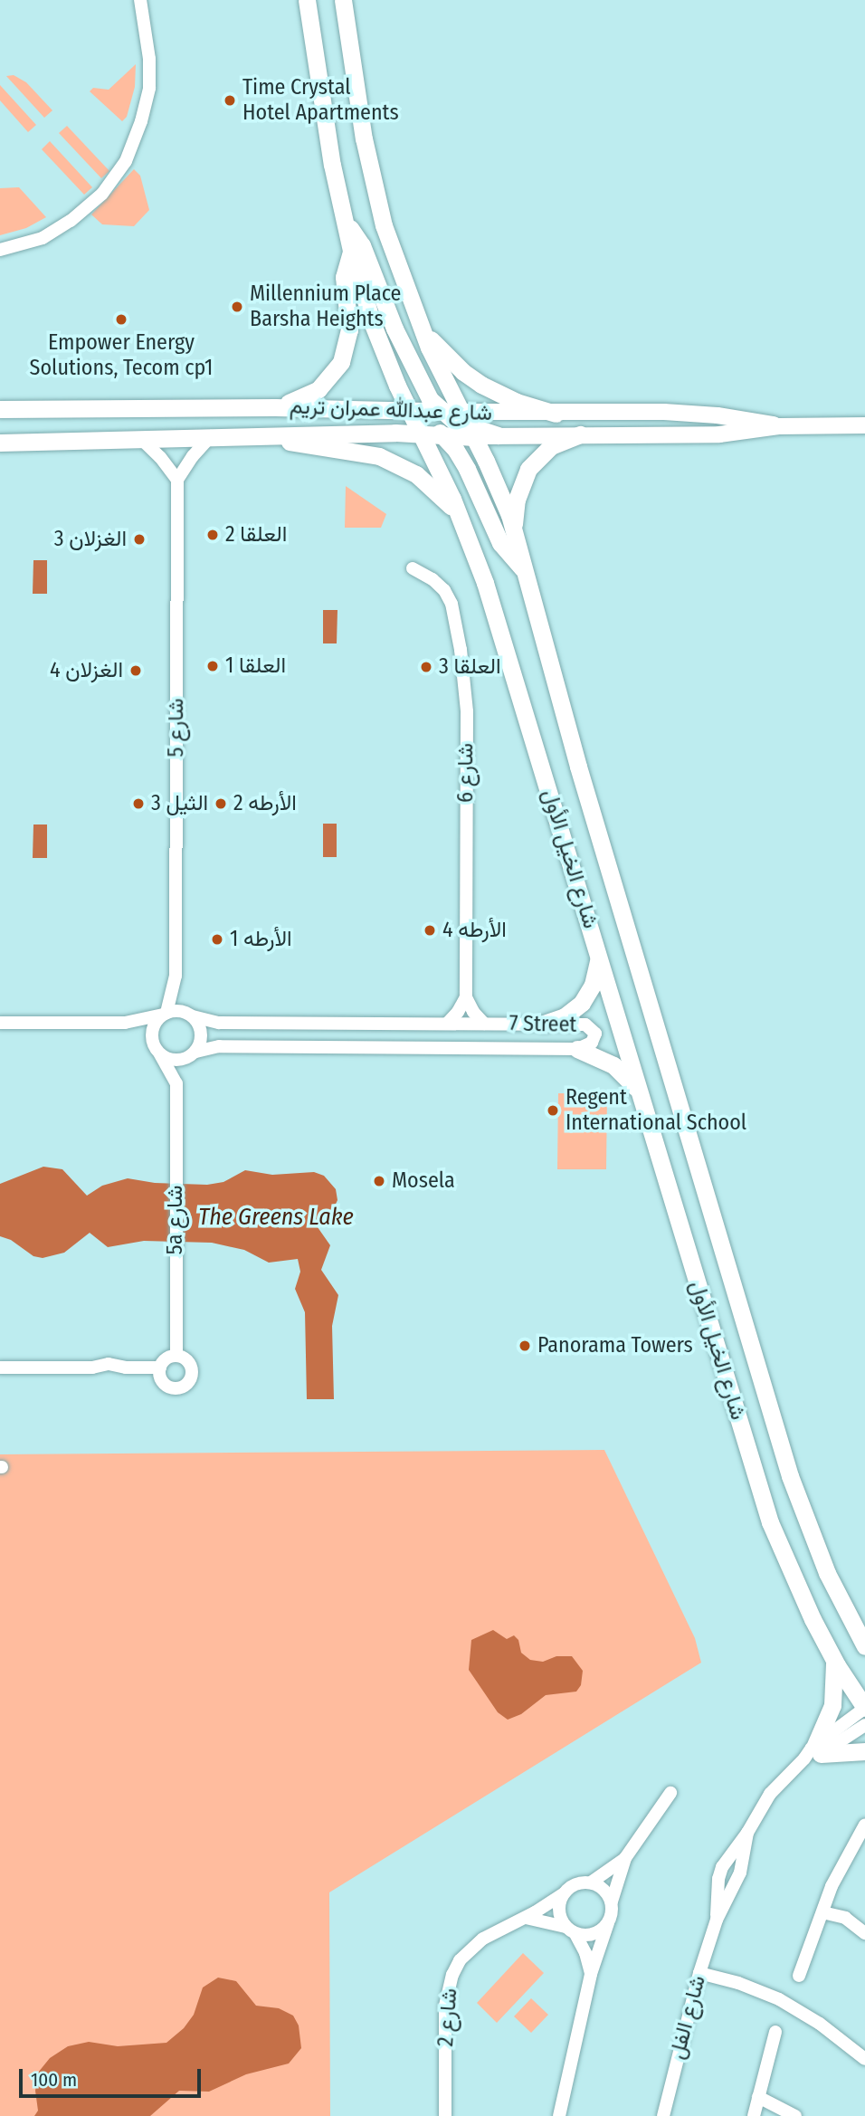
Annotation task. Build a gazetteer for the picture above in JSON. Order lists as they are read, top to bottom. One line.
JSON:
{"streets":{"main road":["شارع عبدالله عمران تريم","شارع الخيل الأول"],"street":["شارع 5","شارع 6","7 Street","5a شارع","شارع 2","شارع الفل"]},"crossings":[["شارع عبدالله عمران تريم","شارع الخيل الأول"],["شارع 5","7 Street"],["شارع 5","5a شارع"],["شارع الخيل الأول","شارع الفل"],["7 Street","5a شارع"]],"water":["The Greens Lake"],"places":["Time Crystal Hotel Apartments","Millennium Place Barsha Heights","Empower Energy Solutions, Tecom cp1","العلقا 2","الغزلان 3","العلقا 1","العلقا 3","الغزلان 4","الثيل 3","الأرطه 2","الأرطه 4","الأرطه 1","Regent International School","Mosela","Panorama Towers"],"scale_bar":"100 m"}
